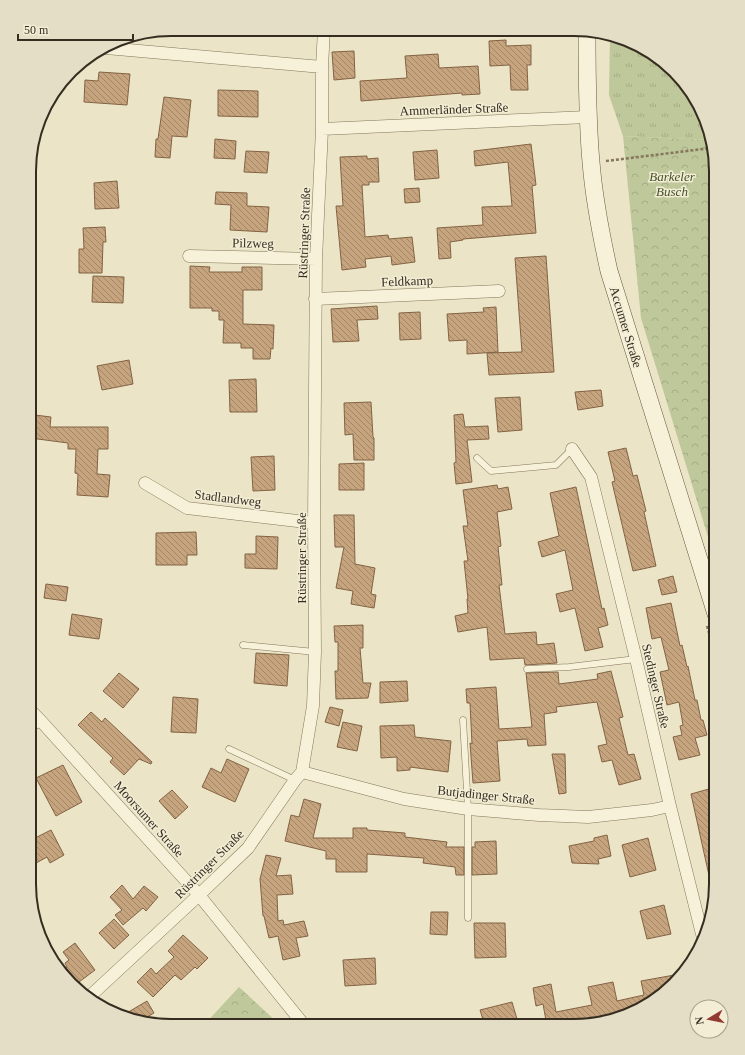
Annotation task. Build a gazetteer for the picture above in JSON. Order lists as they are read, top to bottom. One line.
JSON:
{"streets":{"street":["Ammerländer Straße","Rüstringer Straße","Pilzweg","Feldkamp","Accumer Straße","Stadlandweg","Stedinger Straße","Butjadinger Straße","Moorsumer Straße"]},"crossings":[["Ammerländer Straße","Rüstringer Straße"],["Ammerländer Straße","Accumer Straße"],["Rüstringer Straße","Pilzweg"],["Rüstringer Straße","Feldkamp"],["Rüstringer Straße","Stadlandweg"],["Rüstringer Straße","Butjadinger Straße"],["Rüstringer Straße","Moorsumer Straße"],["Stedinger Straße","Butjadinger Straße"]],"parks":["Barkeler Busch"],"scale_bar":"50 m","north":"left"}
